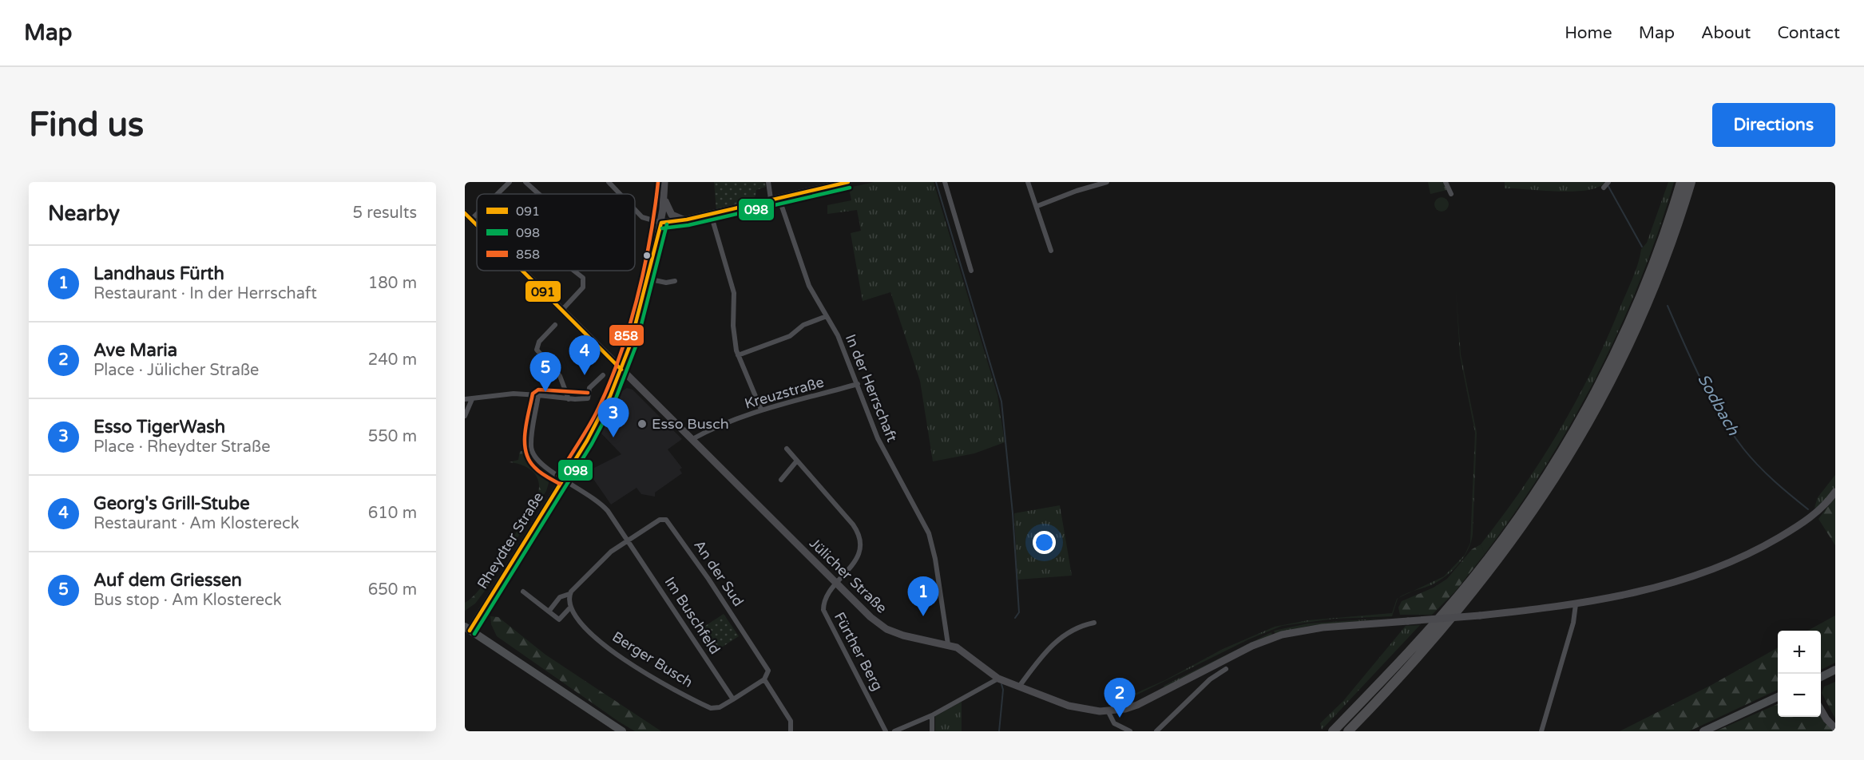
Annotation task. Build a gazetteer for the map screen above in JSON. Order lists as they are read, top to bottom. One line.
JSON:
{"streets":{"street":["In der Herrschaft","Kreuzstraße","Rheydter Straße","An der Sud","Jülicher Straße","Im Buschfeld","Fürther Berg","Berger Busch"]},"crossings":[["In der Herrschaft","Kreuzstraße"],["In der Herrschaft","Jülicher Straße"],["Kreuzstraße","Jülicher Straße"],["Rheydter Straße","Jülicher Straße"],["Rheydter Straße","Im Buschfeld"],["An der Sud","Im Buschfeld"],["Jülicher Straße","Fürther Berg"],["Im Buschfeld","Berger Busch"]],"water":["Sodbach"],"places":["Esso Busch"],"lines":["transit line 091","transit line 858","transit line 098"],"legend":["091","098","858"],"page":{"header":"Map","nav":["Home","Map","About","Contact"],"buttons":"Directions","title":"Find us","heading":["Nearby","5 results"],"list":[{"mark":"1","name":"Landhaus Fürth","note":"Restaurant · In der Herrschaft","value":"180 m"},{"mark":"2","name":"Ave Maria","note":"Place · Jülicher Straße","value":"240 m"},{"mark":"3","name":"Esso TigerWash","note":"Place · Rheydter Straße","value":"550 m"},{"mark":"4","name":"Georg's Grill-Stube","note":"Restaurant · Am Klostereck","value":"610 m"},{"mark":"5","name":"Auf dem Griessen","note":"Bus stop · Am Klostereck","value":"650 m"}],"pins":["4","5","3","1","2"],"map_buttons":["+","−"]}}
